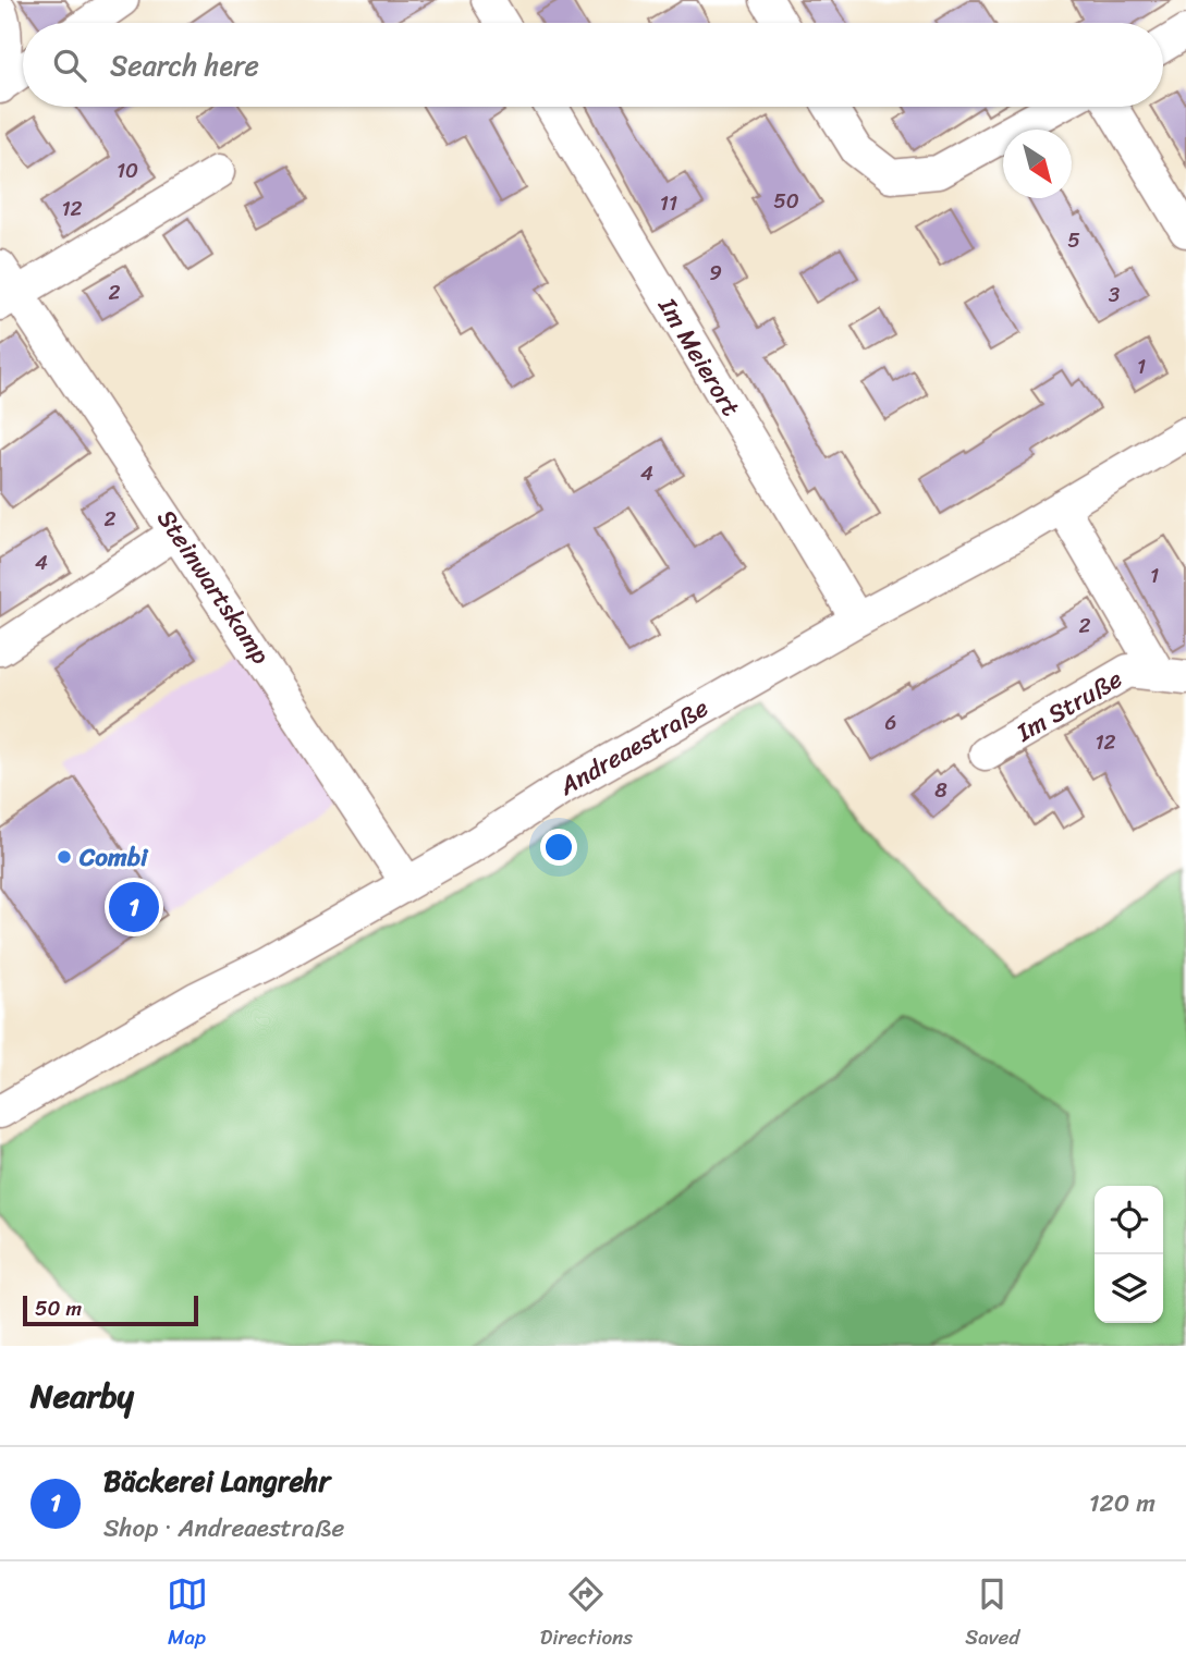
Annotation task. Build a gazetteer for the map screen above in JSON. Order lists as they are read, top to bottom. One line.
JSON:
{"streets":{"street":["Im Meierort","Steinwartskamp","Im Struße","Andreaestraße"]},"crossings":[["Im Meierort","Andreaestraße"],["Steinwartskamp","Andreaestraße"],["Im Struße","Andreaestraße"]],"places":["Combi"],"house_numbers":["10","50","11","12","5","9","2","3","1","4","2","4","1","2","6","12","8"],"scale_bar":"50 m","north":"bottom right","page":{"search":"Search here","pins":"1","scale":"50 m","heading":"Nearby","list":[{"mark":"1","name":"Bäckerei Langrehr","note":"Shop · Andreaestraße","value":"120 m"}],"nav":["Map","Directions","Saved"]}}
